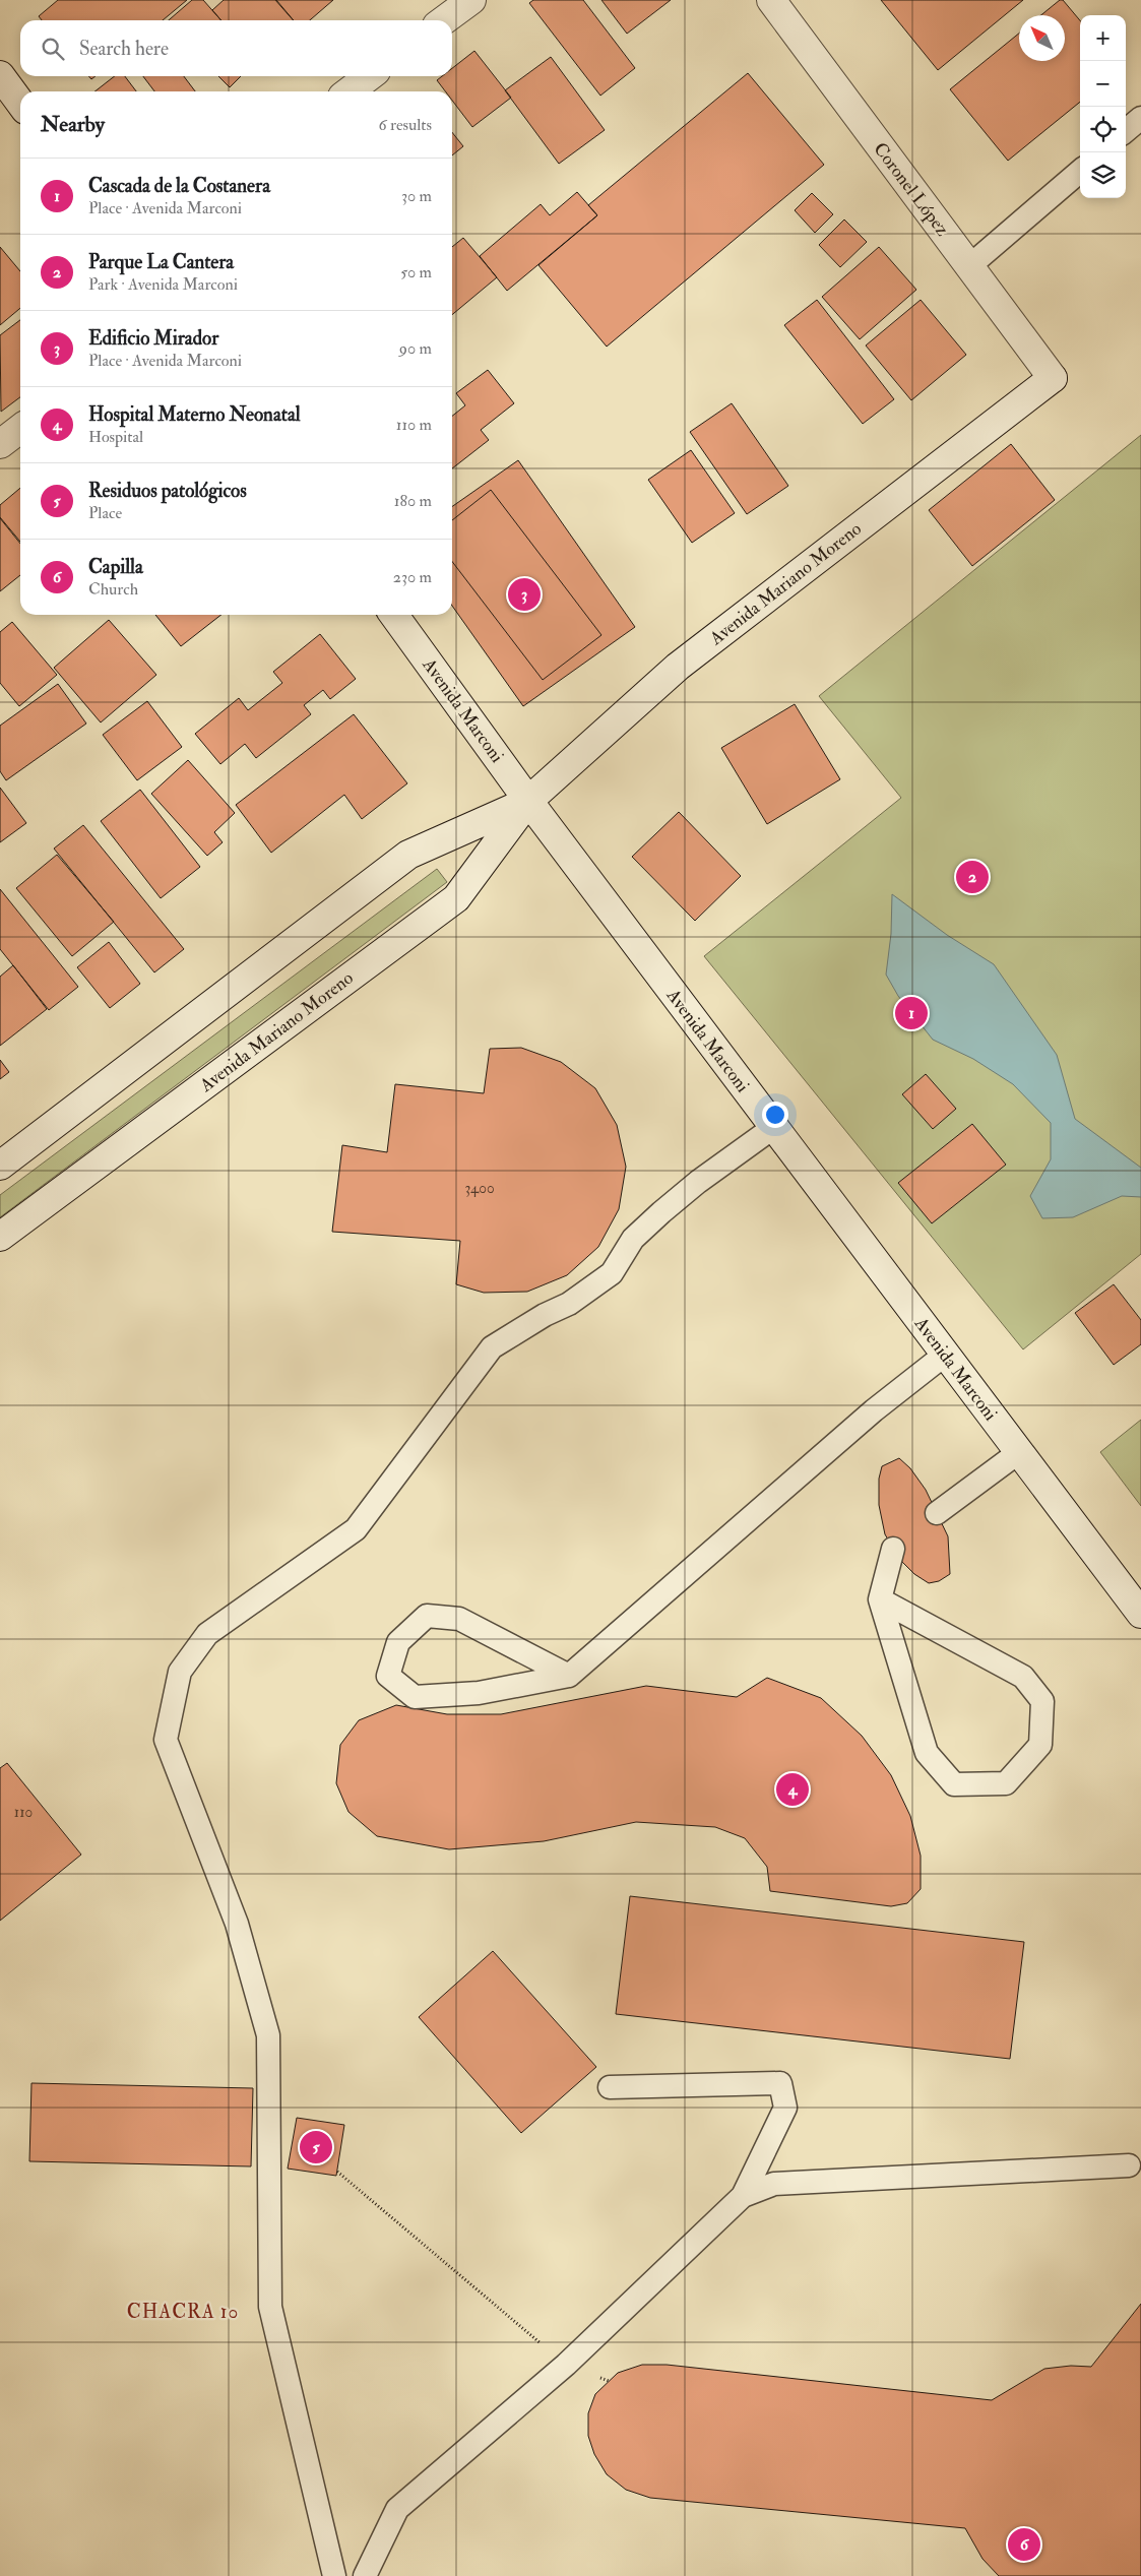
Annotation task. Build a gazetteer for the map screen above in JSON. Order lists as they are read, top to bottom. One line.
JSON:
{"streets":{"main road":["Coronel López","Avenida Mariano Moreno","Avenida Marconi"]},"crossings":[["Coronel López","Avenida Mariano Moreno"],["Avenida Mariano Moreno","Avenida Marconi"]],"districts":["CHACRA 10"],"house_numbers":["3400","110"],"north":"top left","page":{"map_buttons":["+","−"],"search":"Search here","heading":["Nearby","6 results"],"list":[{"mark":"1","name":"Cascada de la Costanera","note":"Place · Avenida Marconi","value":"30 m"},{"mark":"2","name":"Parque La Cantera","note":"Park · Avenida Marconi","value":"50 m"},{"mark":"3","name":"Edificio Mirador","note":"Place · Avenida Marconi","value":"90 m"},{"mark":"4","name":"Hospital Materno Neonatal","note":"Hospital","value":"110 m"},{"mark":"5","name":"Residuos patológicos","note":"Place","value":"180 m"},{"mark":"6","name":"Capilla","note":"Church","value":"230 m"}],"pins":["3","2","1","4","5","6"]}}
